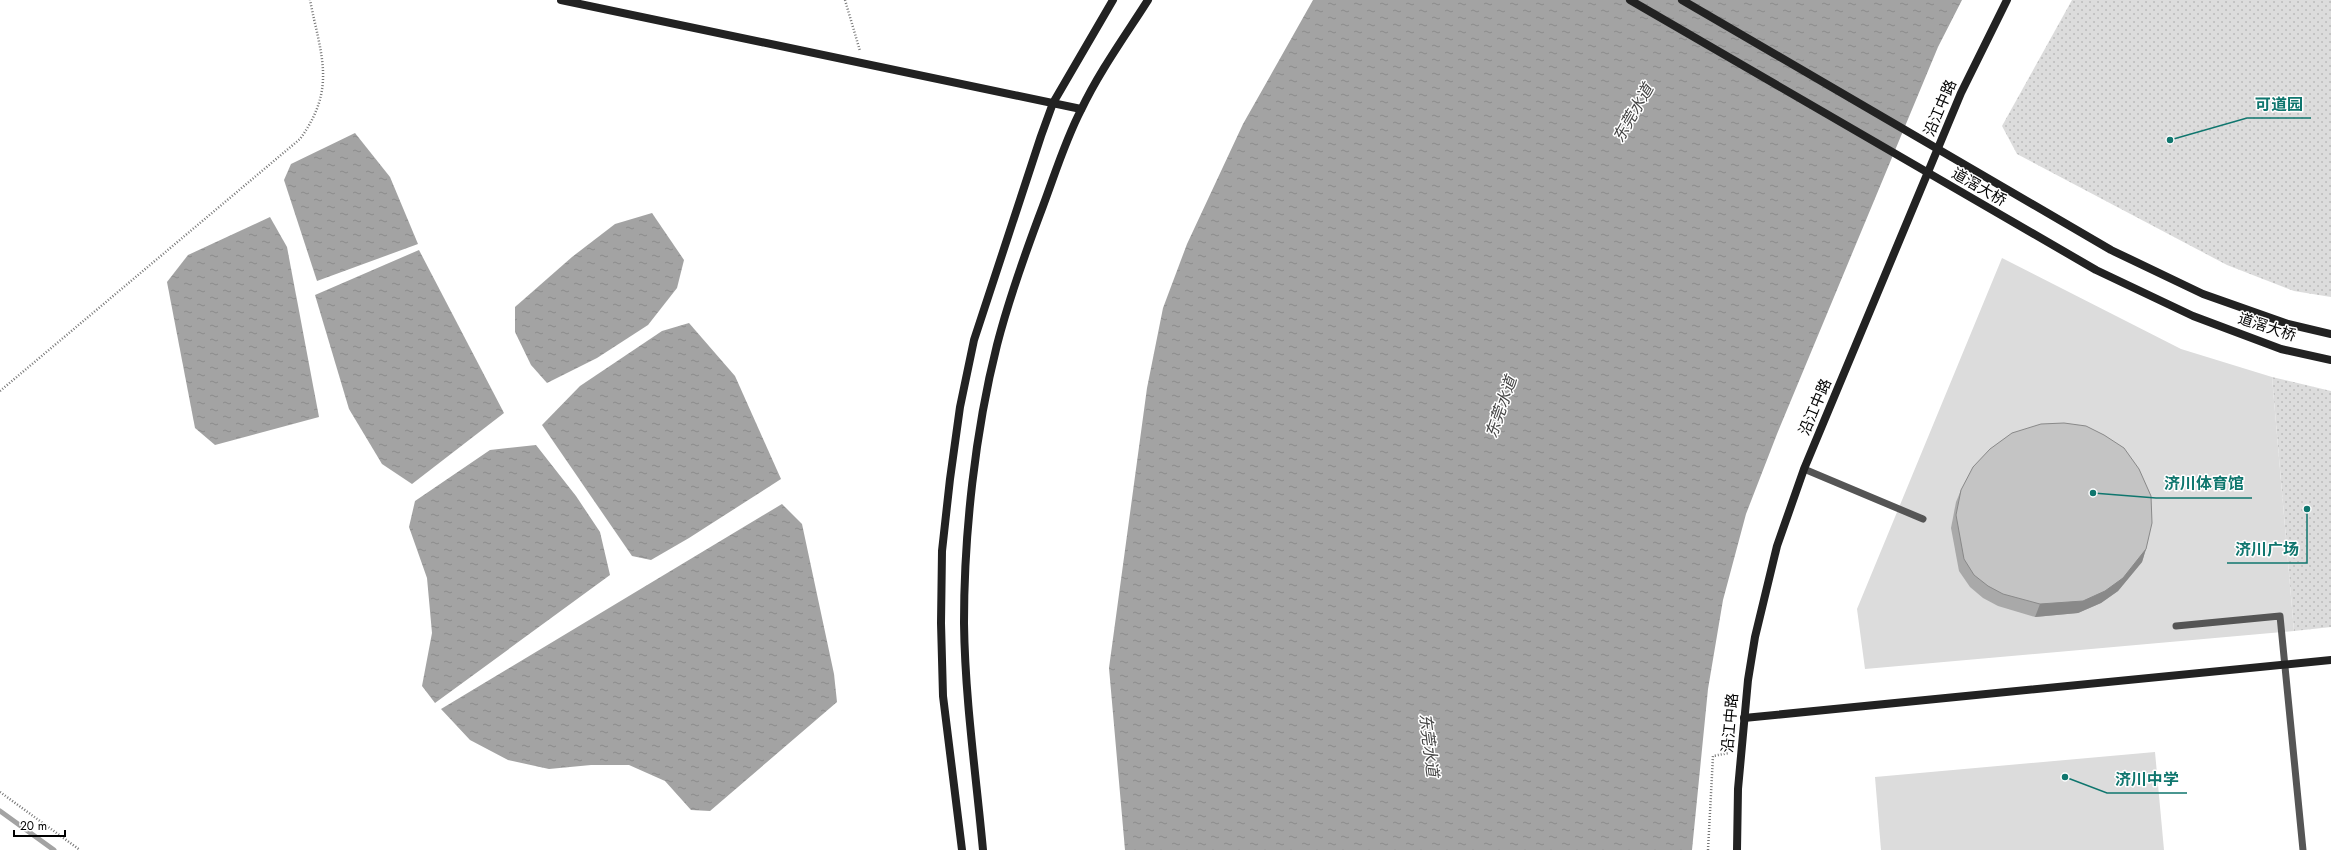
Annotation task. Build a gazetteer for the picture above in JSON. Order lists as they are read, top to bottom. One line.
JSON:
{"streets":{"street":["沿江中路","道滘大桥"]},"water":["东莞水道"],"places":["可道园","济川体育馆","济川广场","济川中学"],"scale_bar":"20 m"}
